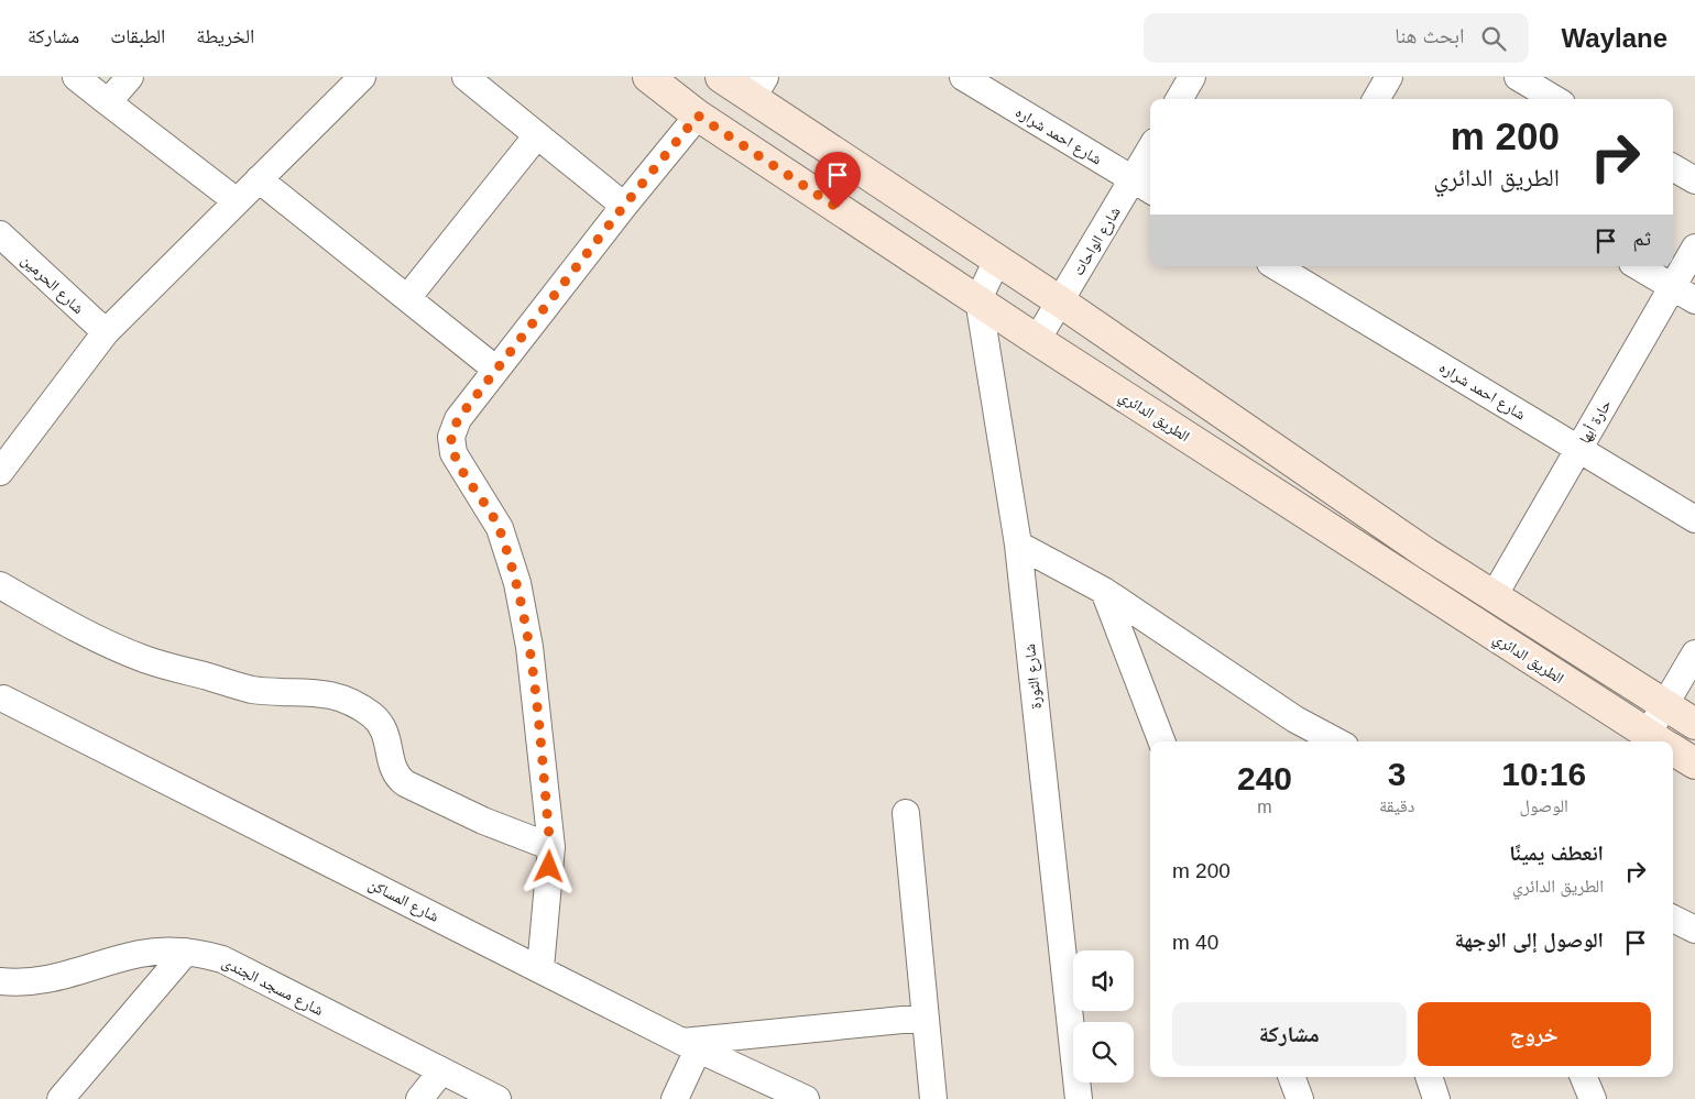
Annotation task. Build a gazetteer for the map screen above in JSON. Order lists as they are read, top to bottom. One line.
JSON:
{"streets":{"street":["شارع احمد شراره","شارع الواحات","شارع الحرمين","الطريق الدائري","حارة أبها","شارع الثورة","شارع المساكن","شارع مسجد الجندى"]},"crossings":[["شارع احمد شراره","شارع الواحات"],["شارع احمد شراره","حارة أبها"],["شارع الواحات","الطريق الدائري"],["الطريق الدائري","شارع الثورة"]],"page":{"header":"Waylane","search":"ابحث هنا","nav":["الخريطة","الطبقات","مشاركة"],"turn":["200 m","الطريق الدائري"],"then":"ثم","eta":["10:16","الوصول","3","دقيقة","240","m"],"list":[{"name":"انعطف يمينًا","note":"الطريق الدائري","value":"200 m"},{"name":"الوصول إلى الوجهة","value":"40 m"}],"buttons":["خروج","مشاركة"]}}
